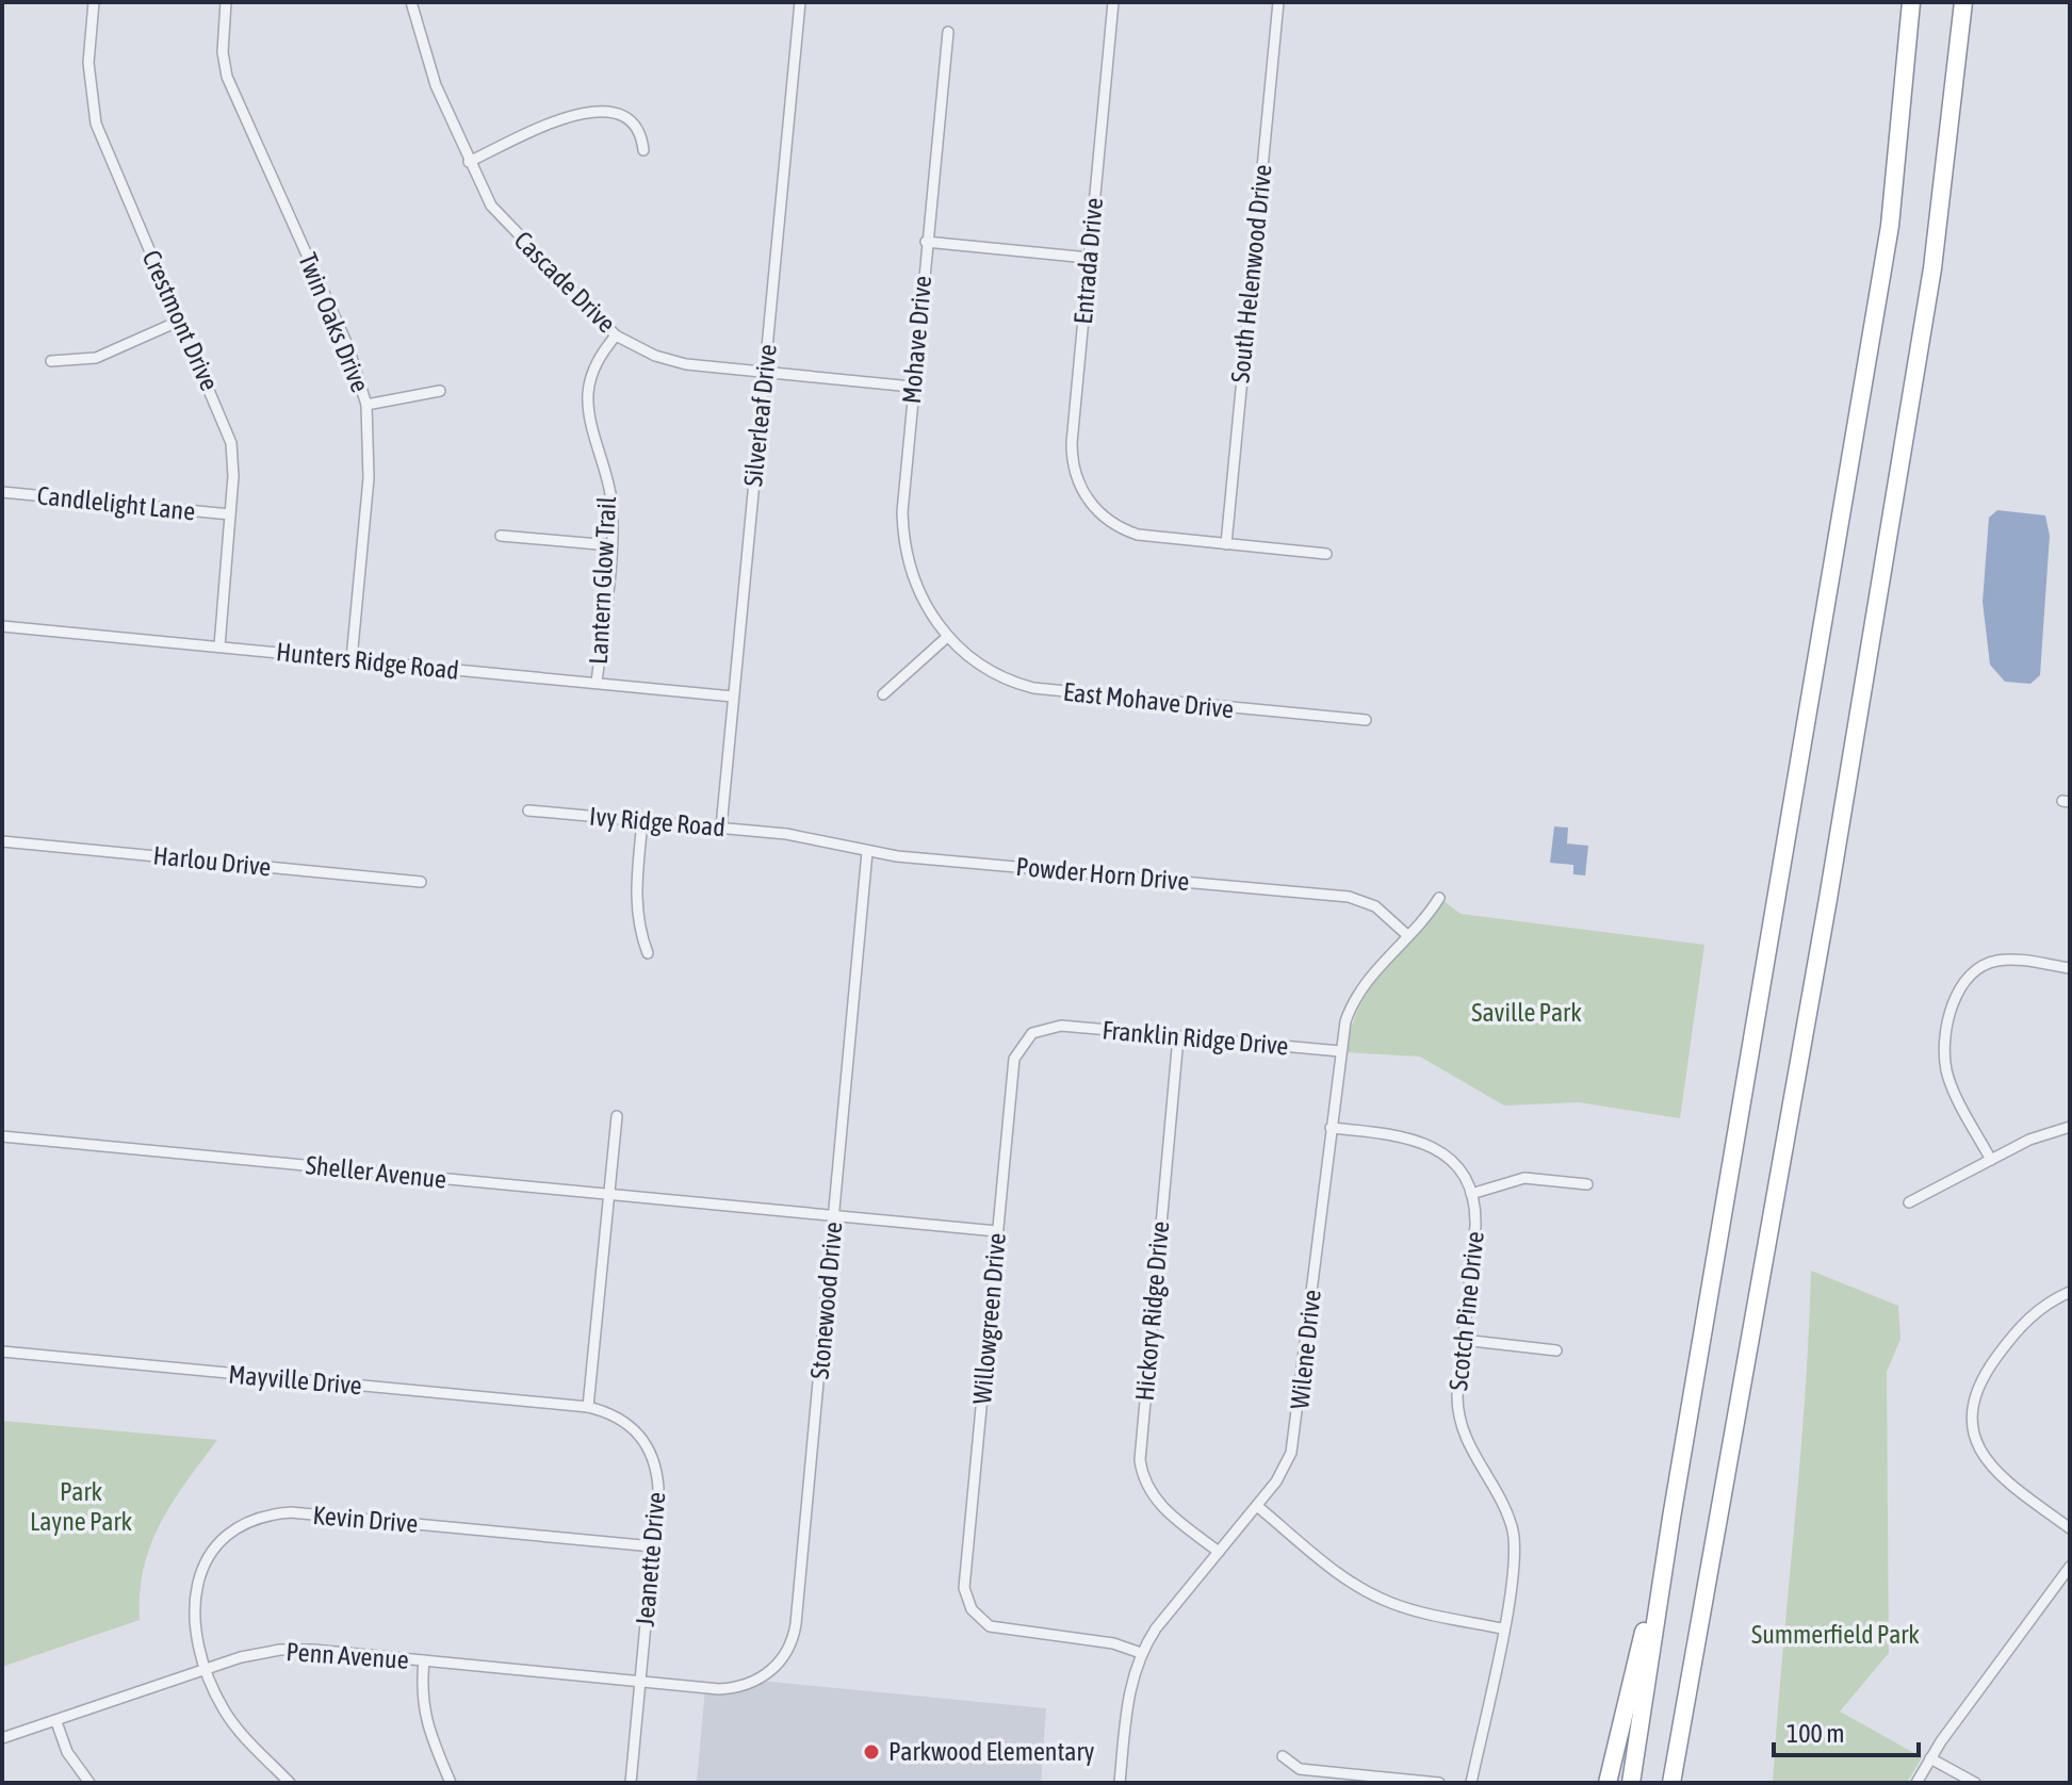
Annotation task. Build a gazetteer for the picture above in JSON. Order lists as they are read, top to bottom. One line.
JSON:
{"streets":{"street":["Entrada Drive","South Helenwood Drive","Cascade Drive","Crestmont Drive","Twin Oaks Drive","Mohave Drive","Silverleaf Drive","Candlelight Lane","Lantern Glow Trail","Hunters Ridge Road","East Mohave Drive","Ivy Ridge Road","Harlou Drive","Powder Horn Drive","Franklin Ridge Drive","Sheller Avenue","Stonewood Drive","Hickory Ridge Drive","Scotch Pine Drive","Willowgreen Drive","Wilene Drive","Mayville Drive","Kevin Drive","Jeanette Drive","Penn Avenue"]},"crossings":[["Entrada Drive","South Helenwood Drive"],["Cascade Drive","Mohave Drive"],["Cascade Drive","Silverleaf Drive"],["Cascade Drive","Lantern Glow Trail"],["Crestmont Drive","Candlelight Lane"],["Crestmont Drive","Hunters Ridge Road"],["Twin Oaks Drive","Hunters Ridge Road"],["Mohave Drive","East Mohave Drive"],["Silverleaf Drive","Hunters Ridge Road"],["Silverleaf Drive","Ivy Ridge Road"],["Lantern Glow Trail","Hunters Ridge Road"],["Ivy Ridge Road","Powder Horn Drive"],["Powder Horn Drive","Stonewood Drive"],["Powder Horn Drive","Wilene Drive"],["Franklin Ridge Drive","Hickory Ridge Drive"],["Franklin Ridge Drive","Willowgreen Drive"],["Franklin Ridge Drive","Wilene Drive"],["Sheller Avenue","Stonewood Drive"],["Sheller Avenue","Willowgreen Drive"],["Stonewood Drive","Penn Avenue"],["Hickory Ridge Drive","Wilene Drive"],["Scotch Pine Drive","Wilene Drive"],["Willowgreen Drive","Wilene Drive"],["Mayville Drive","Jeanette Drive"],["Kevin Drive","Jeanette Drive"],["Kevin Drive","Penn Avenue"],["Jeanette Drive","Penn Avenue"]],"parks":["Saville Park","Park Layne Park","Summerfield Park"],"places":["Parkwood Elementary"],"scale_bar":"100 m"}
